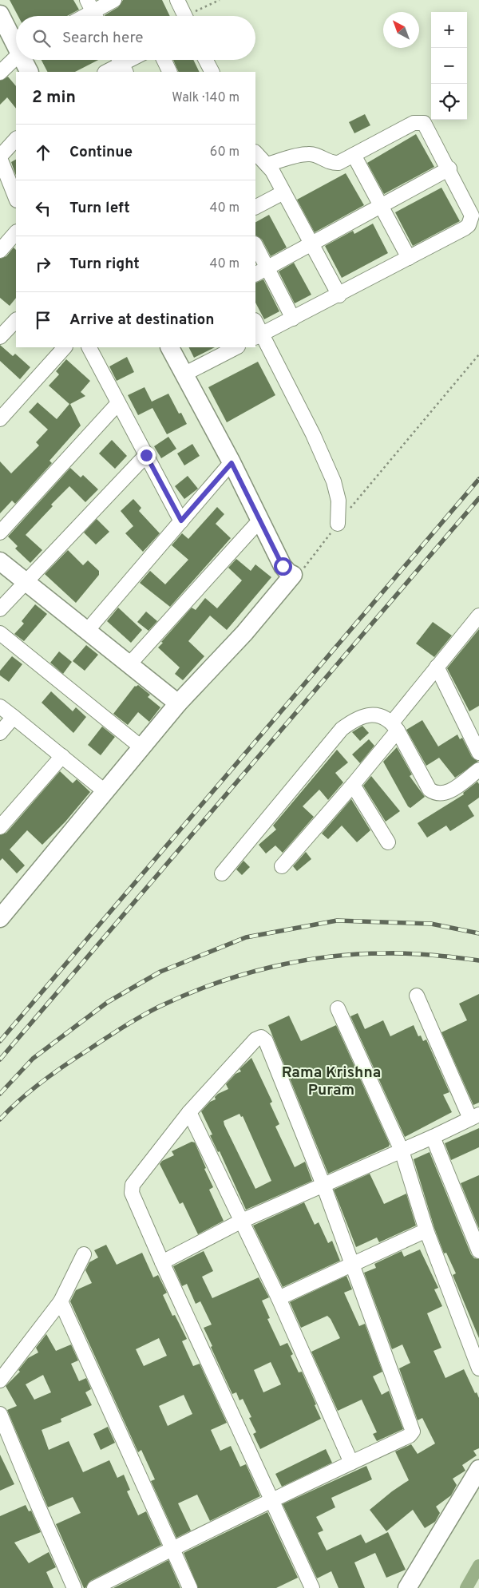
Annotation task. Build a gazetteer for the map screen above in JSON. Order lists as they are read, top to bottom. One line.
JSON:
{"districts":["Rama Krishna Puram"],"north":"top left","page":{"map_buttons":["+","−"],"search":"Search here","heading":["2 min","Walk · 140 m"],"list":[["Continue","60 m"],["Turn left","40 m"],["Turn right","40 m"],"Arrive at destination"]}}
